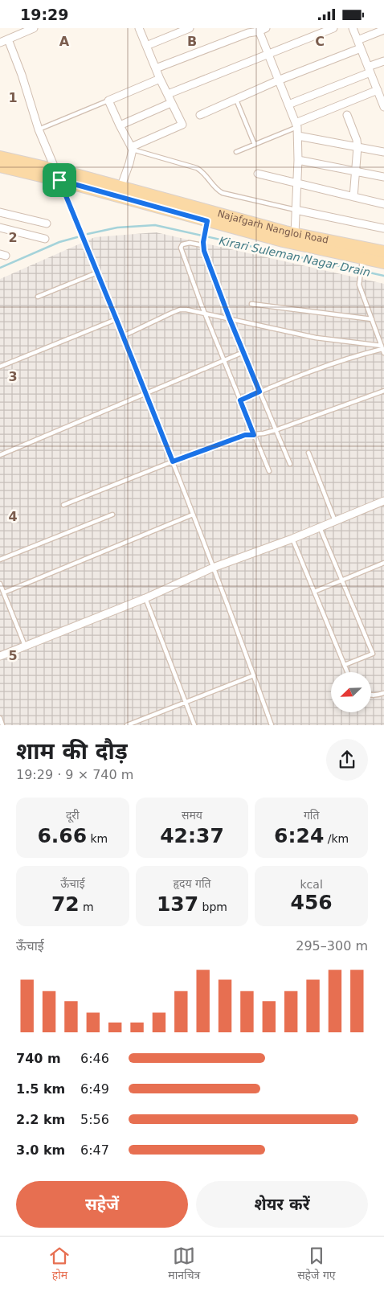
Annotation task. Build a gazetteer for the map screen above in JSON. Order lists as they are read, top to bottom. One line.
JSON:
{"streets":{"main road":["Najafgarh Nangloi Road"]},"water":["Kirari Suleman Nagar Drain"],"north":"bottom left","page":{"status":"19:29","heading":["शाम की दौड़","19:29 · 9 × 740 m"],"stats":[["दूरी","6.66 km"],["समय","42:37"],["गति","6:24 /km"],["ऊँचाई","72 m"],["हृदय गति","137 bpm"],["kcal","456"]],"chart":["ऊँचाई","295–300 m"],"list":[{"name":"740 m","note":"6:46"},{"name":"1.5 km","note":"6:49"},{"name":"2.2 km","note":"5:56"},{"name":"3.0 km","note":"6:47"}],"buttons":["सहेजें","शेयर करें"],"tabs":["होम","मानचित्र","सहेजे गए"]},"grid":{"columns":["A","B","C"],"rows":["1","2","3","4","5"]}}
